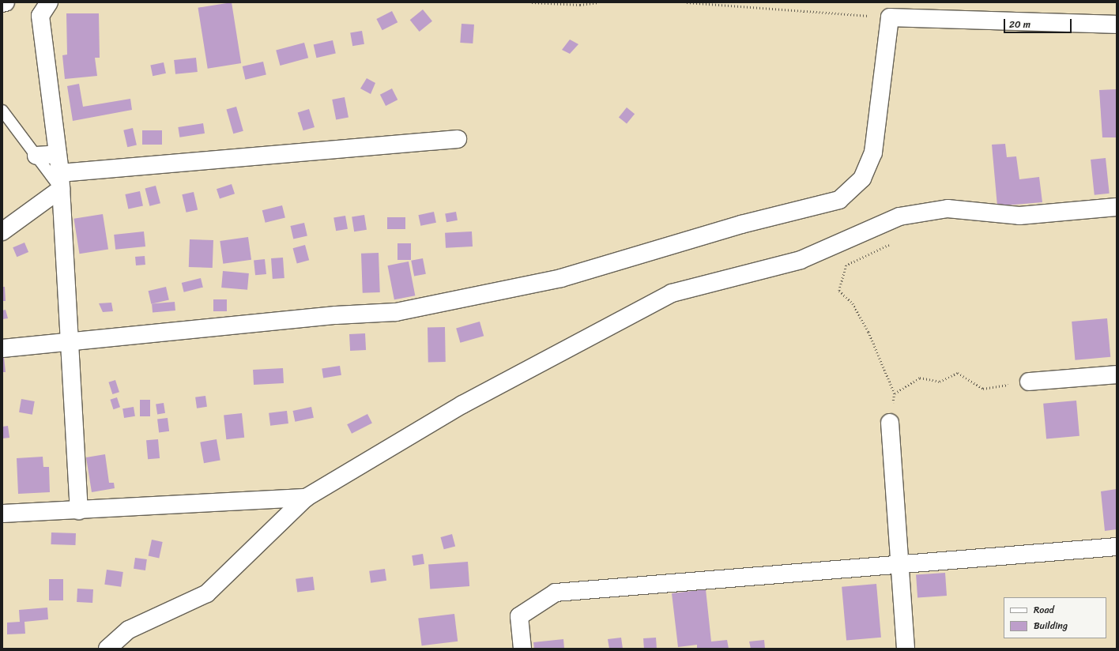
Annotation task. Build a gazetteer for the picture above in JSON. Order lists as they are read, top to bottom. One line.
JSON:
{"legend":["Road","Building"],"scale_bar":"20 m"}
